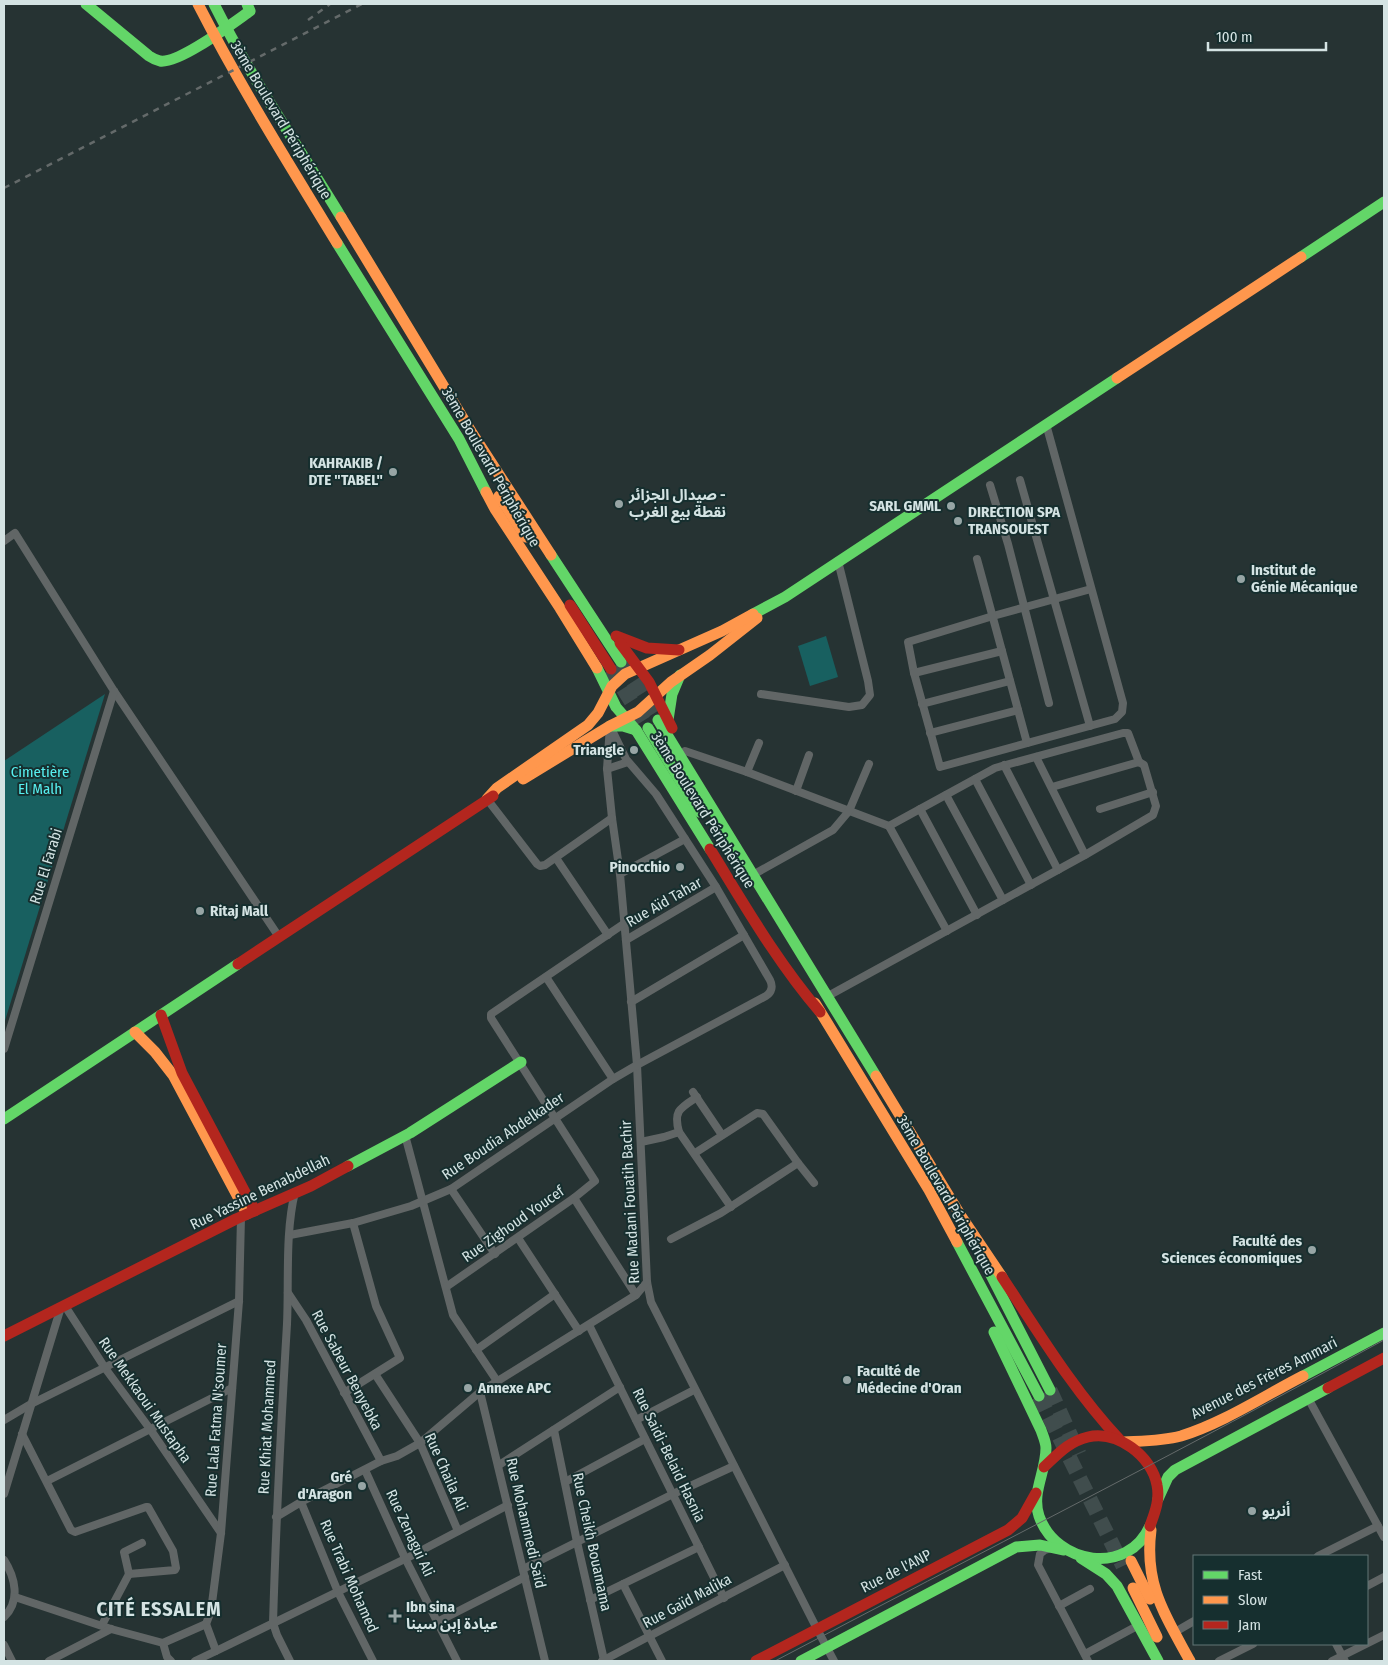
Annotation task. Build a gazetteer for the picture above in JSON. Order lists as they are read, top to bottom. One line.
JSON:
{"streets":{"main road":["3ème Boulevard Périphérique","Rue Yassine Benabdellah","Avenue des Frères Ammari","Rue de l'ANP"],"street":["Rue El Farabi","Rue Aïd Tahar","Rue Boudia Abdelkader","Rue Madani Fouatih Bachir","Rue Zighoud Youcef","Rue Sabeur Benyebka","Rue Mekkaoui Mustapha","Rue Lala Fatma N'soumer","Rue Khiat Mohammed","Rue Saidi-Belaid Hasnia","Rue Chaila Ali","Rue Mohammedi Saïd","Rue Zenagui Ali","Rue Cheikh Bouamama","Rue Trabi Mohamed","Rue Gaïd Malika"]},"crossings":[["Rue Aïd Tahar","Rue Boudia Abdelkader"],["Rue Aïd Tahar","Rue Madani Fouatih Bachir"],["Rue Boudia Abdelkader","Rue Madani Fouatih Bachir"],["Rue Boudia Abdelkader","Rue Zighoud Youcef"],["Rue Boudia Abdelkader","Rue Khiat Mohammed"],["Rue Yassine Benabdellah","Rue Mekkaoui Mustapha"],["Rue Yassine Benabdellah","Rue Lala Fatma N'soumer"],["Rue Yassine Benabdellah","Rue Khiat Mohammed"],["Rue Madani Fouatih Bachir","Rue de l'ANP"],["Rue Madani Fouatih Bachir","Rue Gaïd Malika"],["Rue Sabeur Benyebka","Rue Khiat Mohammed"],["Avenue des Frères Ammari","Rue de l'ANP"],["Rue Mekkaoui Mustapha","Rue Lala Fatma N'soumer"],["Rue Saidi-Belaid Hasnia","Rue Gaïd Malika"],["Rue Cheikh Bouamama","Rue Gaïd Malika"]],"districts":["CITÉ ESSALEM"],"parks":["Cimetière El Malh"],"places":{"other":["KAHRAKIB / DTE \"TABEL\"","صيدال الجزائر - نقطة بيع الغرب","SARL GMML","DIRECTION SPA TRANSOUEST","Institut de Génie Mécanique","Triangle","Pinocchio","Ritaj Mall","Faculté des Sciences économiques","Faculté de Médecine d'Oran","Annexe APC","Gré d'Aragon","أنريو"],"health":["Ibn sina عيادة إبن سينا"]},"legend":["Fast","Slow","Jam"],"scale_bar":"100 m"}
